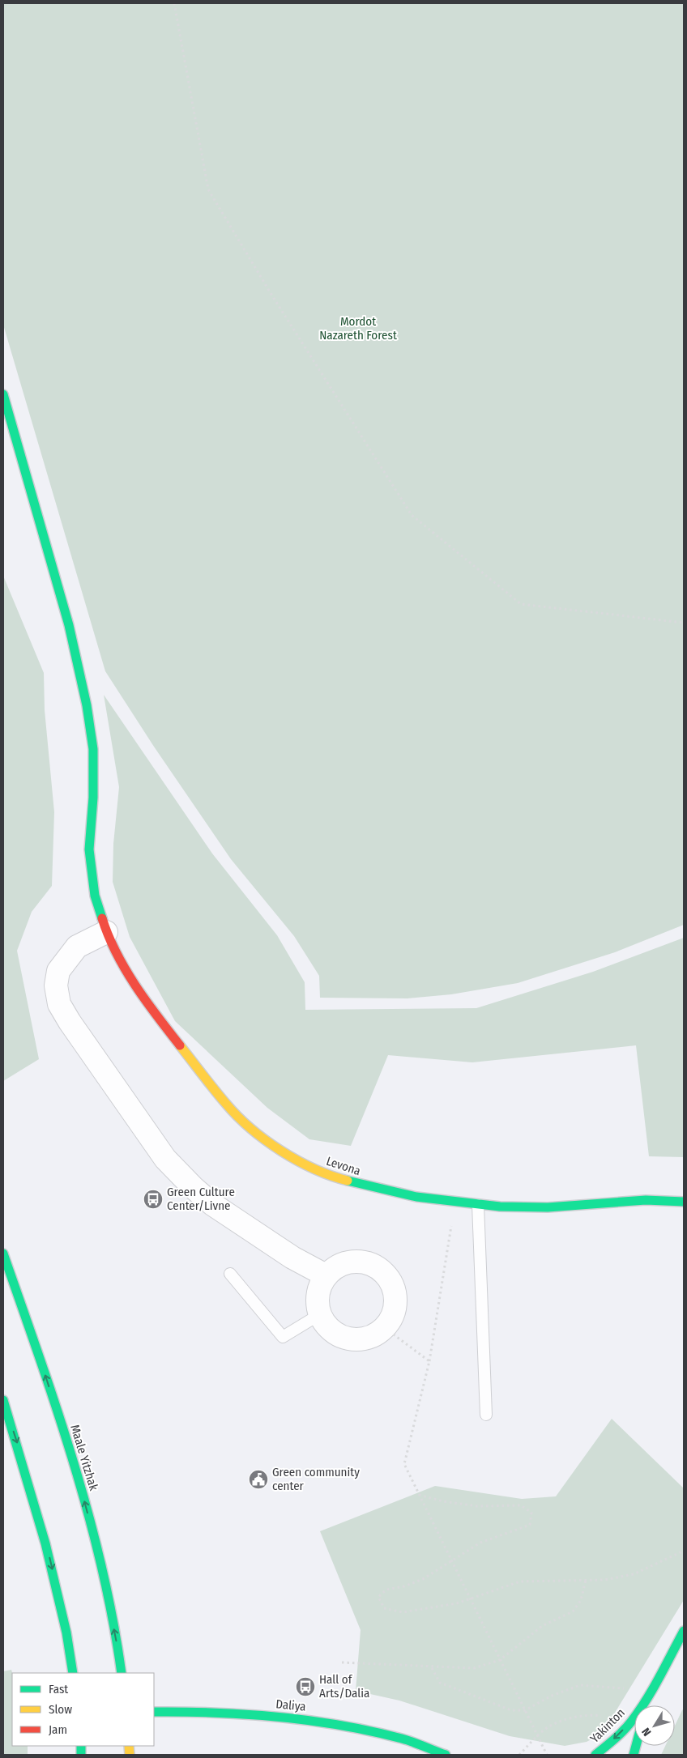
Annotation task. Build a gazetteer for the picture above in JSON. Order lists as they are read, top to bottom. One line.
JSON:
{"streets":{"street":["Levona","Maale Yitzhak","Daliya","Yakinton"]},"parks":["Mordot Nazareth Forest"],"places":{"bus stop":["Green Culture Center/Livne","Hall of Arts/Dalia"],"public building":["Green community center"]},"legend":["Fast","Slow","Jam"],"north":"bottom left"}
